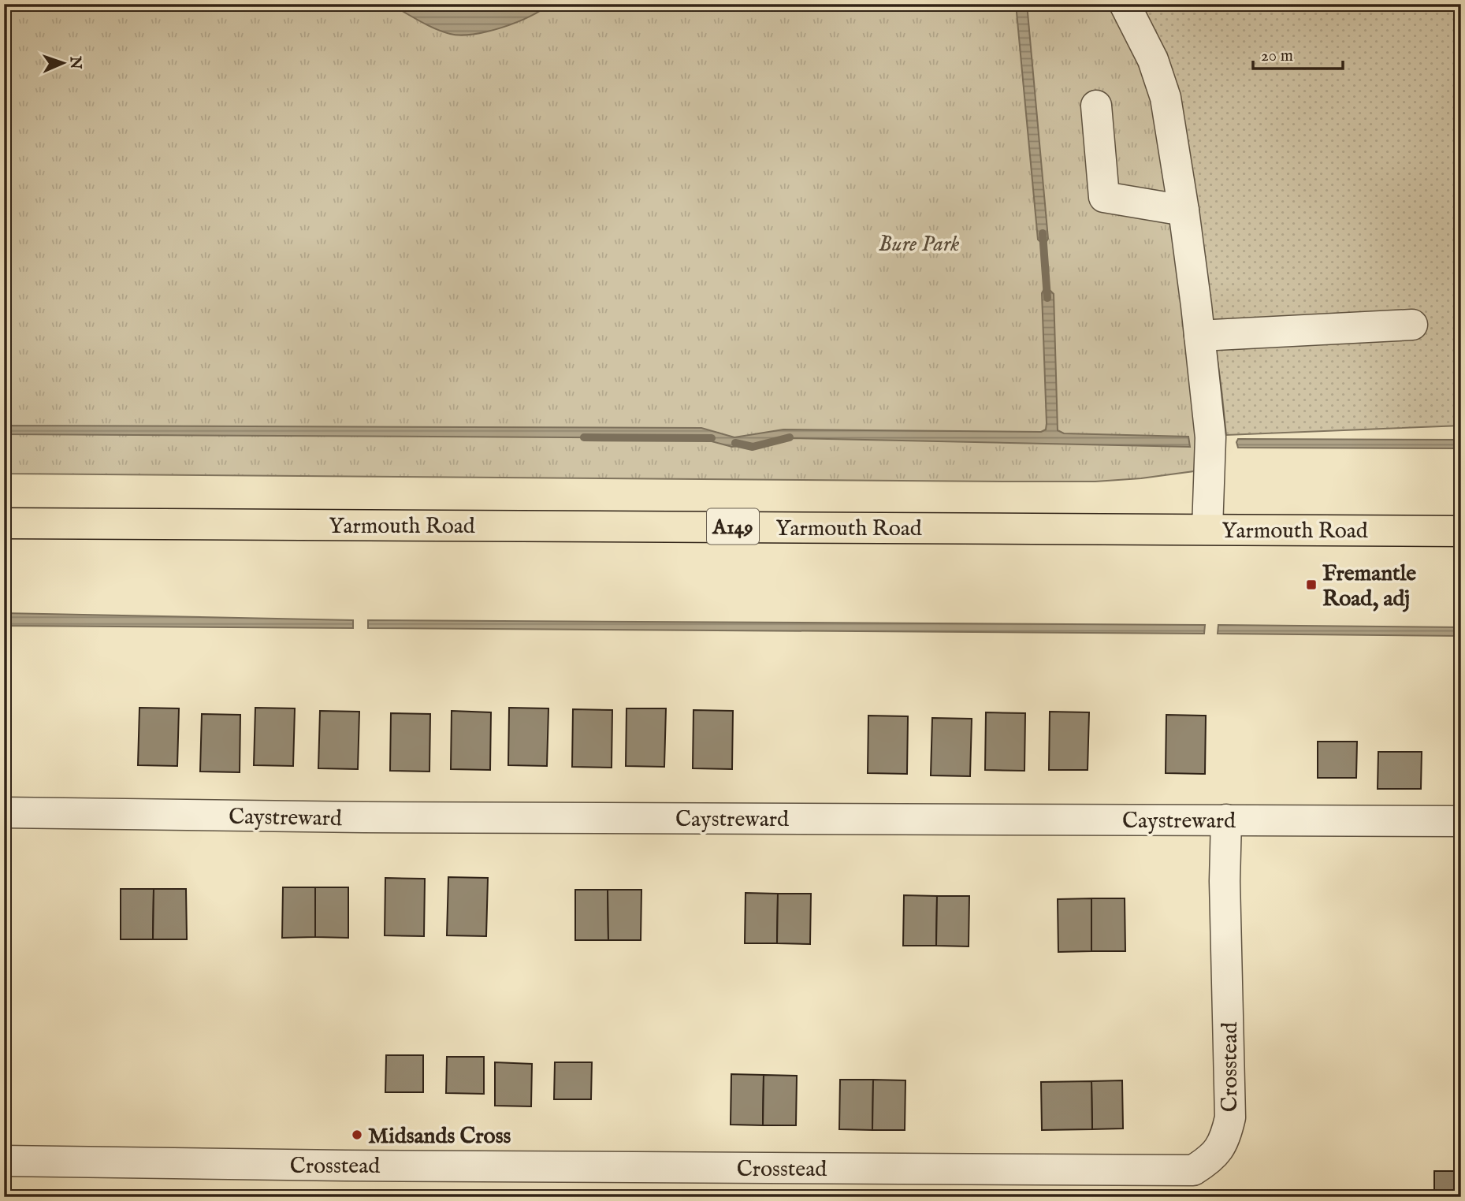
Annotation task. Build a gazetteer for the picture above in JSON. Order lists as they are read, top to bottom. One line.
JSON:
{"streets":{"main road":["Yarmouth Road","A149"],"street":["Caystreward","Crosstead"]},"crossings":[["Caystreward","Crosstead"]],"parks":["Bure Park"],"places":{"transit":["Fremantle Road, adj"],"other":["Midsands Cross"]},"scale_bar":"20 m","north":"right"}
